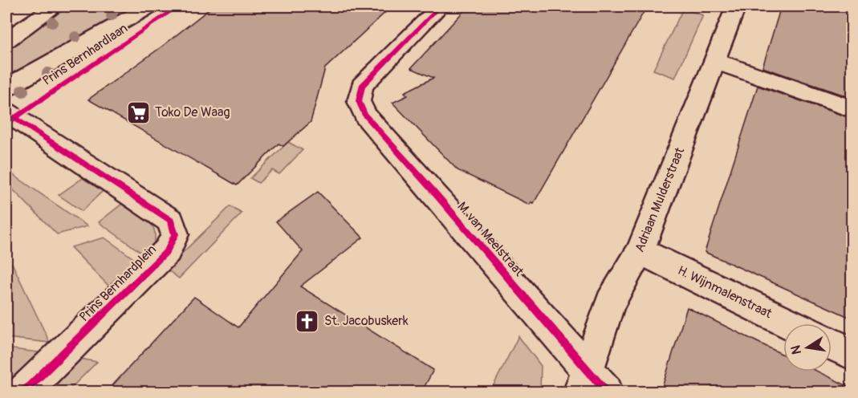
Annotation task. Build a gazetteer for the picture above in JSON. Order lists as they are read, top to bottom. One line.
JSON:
{"streets":{"street":["Prins Bernhardlaan","Adriaan Mulderstraat","M. van Meelstraat","Prins Bernhardplein","H. Wijnmalenstraat"]},"crossings":[["Adriaan Mulderstraat","M. van Meelstraat"],["Adriaan Mulderstraat","H. Wijnmalenstraat"]],"places":{"supermarket":["Toko De Waag"],"church":["St. Jacobuskerk"]},"north":"left"}
